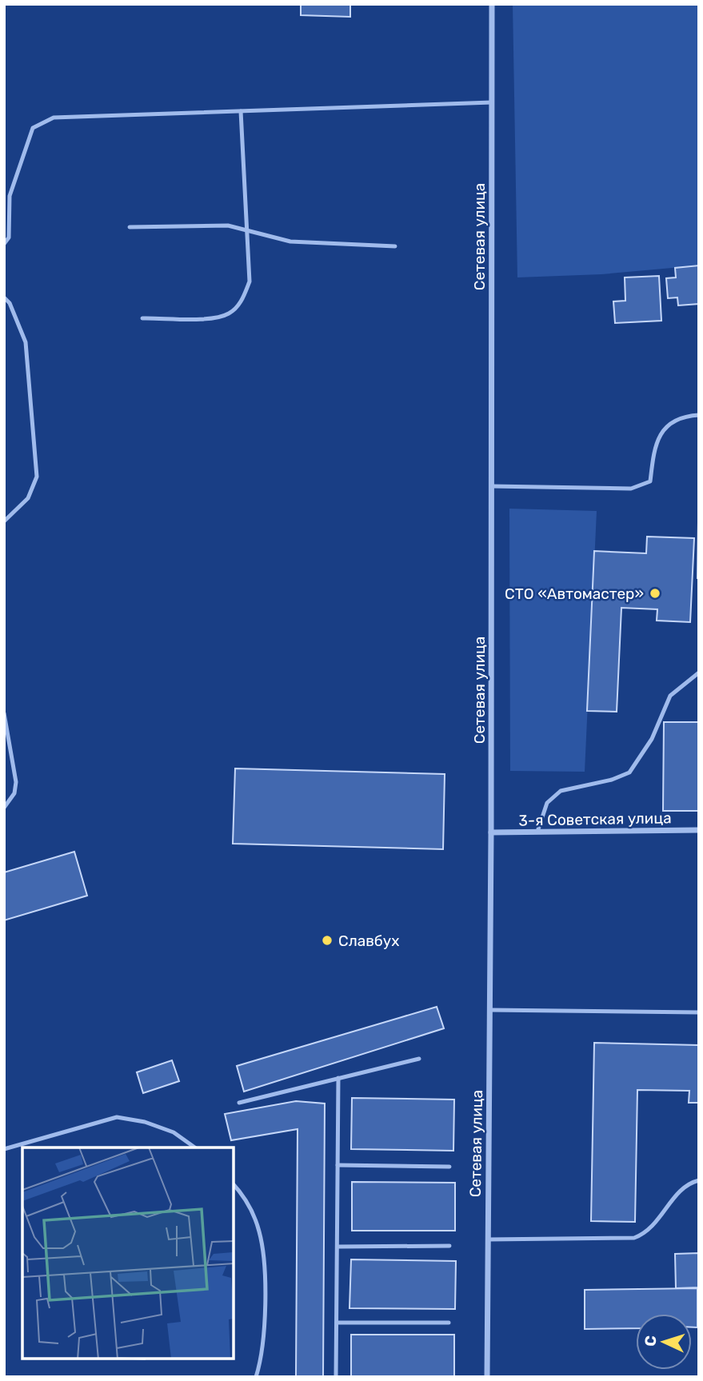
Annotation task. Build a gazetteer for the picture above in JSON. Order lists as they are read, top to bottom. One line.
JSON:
{"streets":{"street":["Сетевая улица","3-я Советская улица"]},"crossings":[["Сетевая улица","3-я Советская улица"]],"places":["СТО «Автомастер»","Славбух"],"north":"left"}
